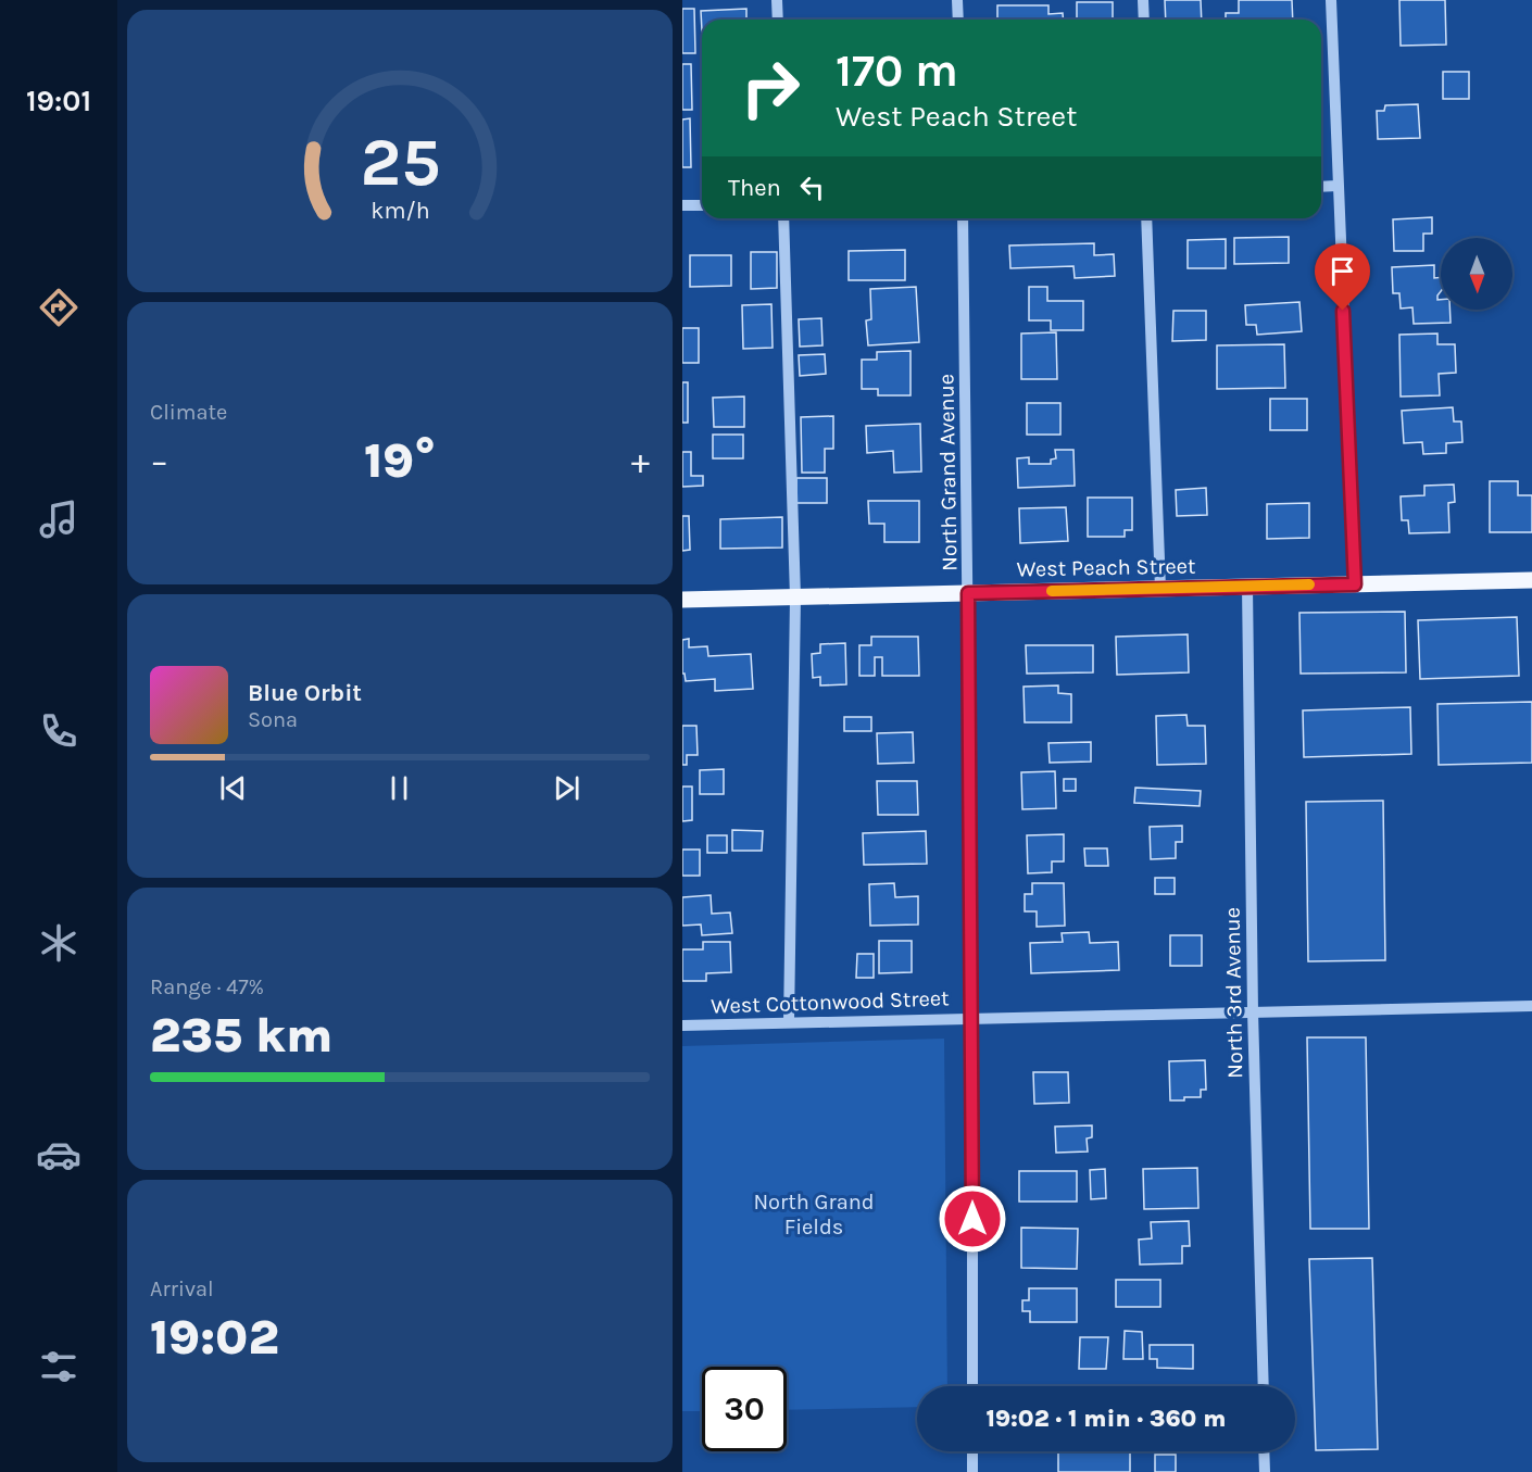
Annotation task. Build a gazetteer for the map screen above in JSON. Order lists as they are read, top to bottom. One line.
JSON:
{"streets":{"main road":["West Peach Street"],"street":["North Grand Avenue","North 3rd Avenue","West Cottonwood Street"]},"crossings":[["North Grand Avenue","West Peach Street"],["North Grand Avenue","West Cottonwood Street"],["West Peach Street","North 3rd Avenue"],["North 3rd Avenue","West Cottonwood Street"]],"parks":["North Grand Fields"],"north":"bottom","page":{"tabs":"19:01","turn":["170 m","West Peach Street"],"then":"Then","tile":["Climate",["Range · 47%","235 km"],["Arrival","19:02"]],"heat":["−","19°","+"],"song":["Blue Orbit","Sona"],"limit":"30","trip":"19:02 · 1 min · 360 m","gauge":["25","km/h"]}}
